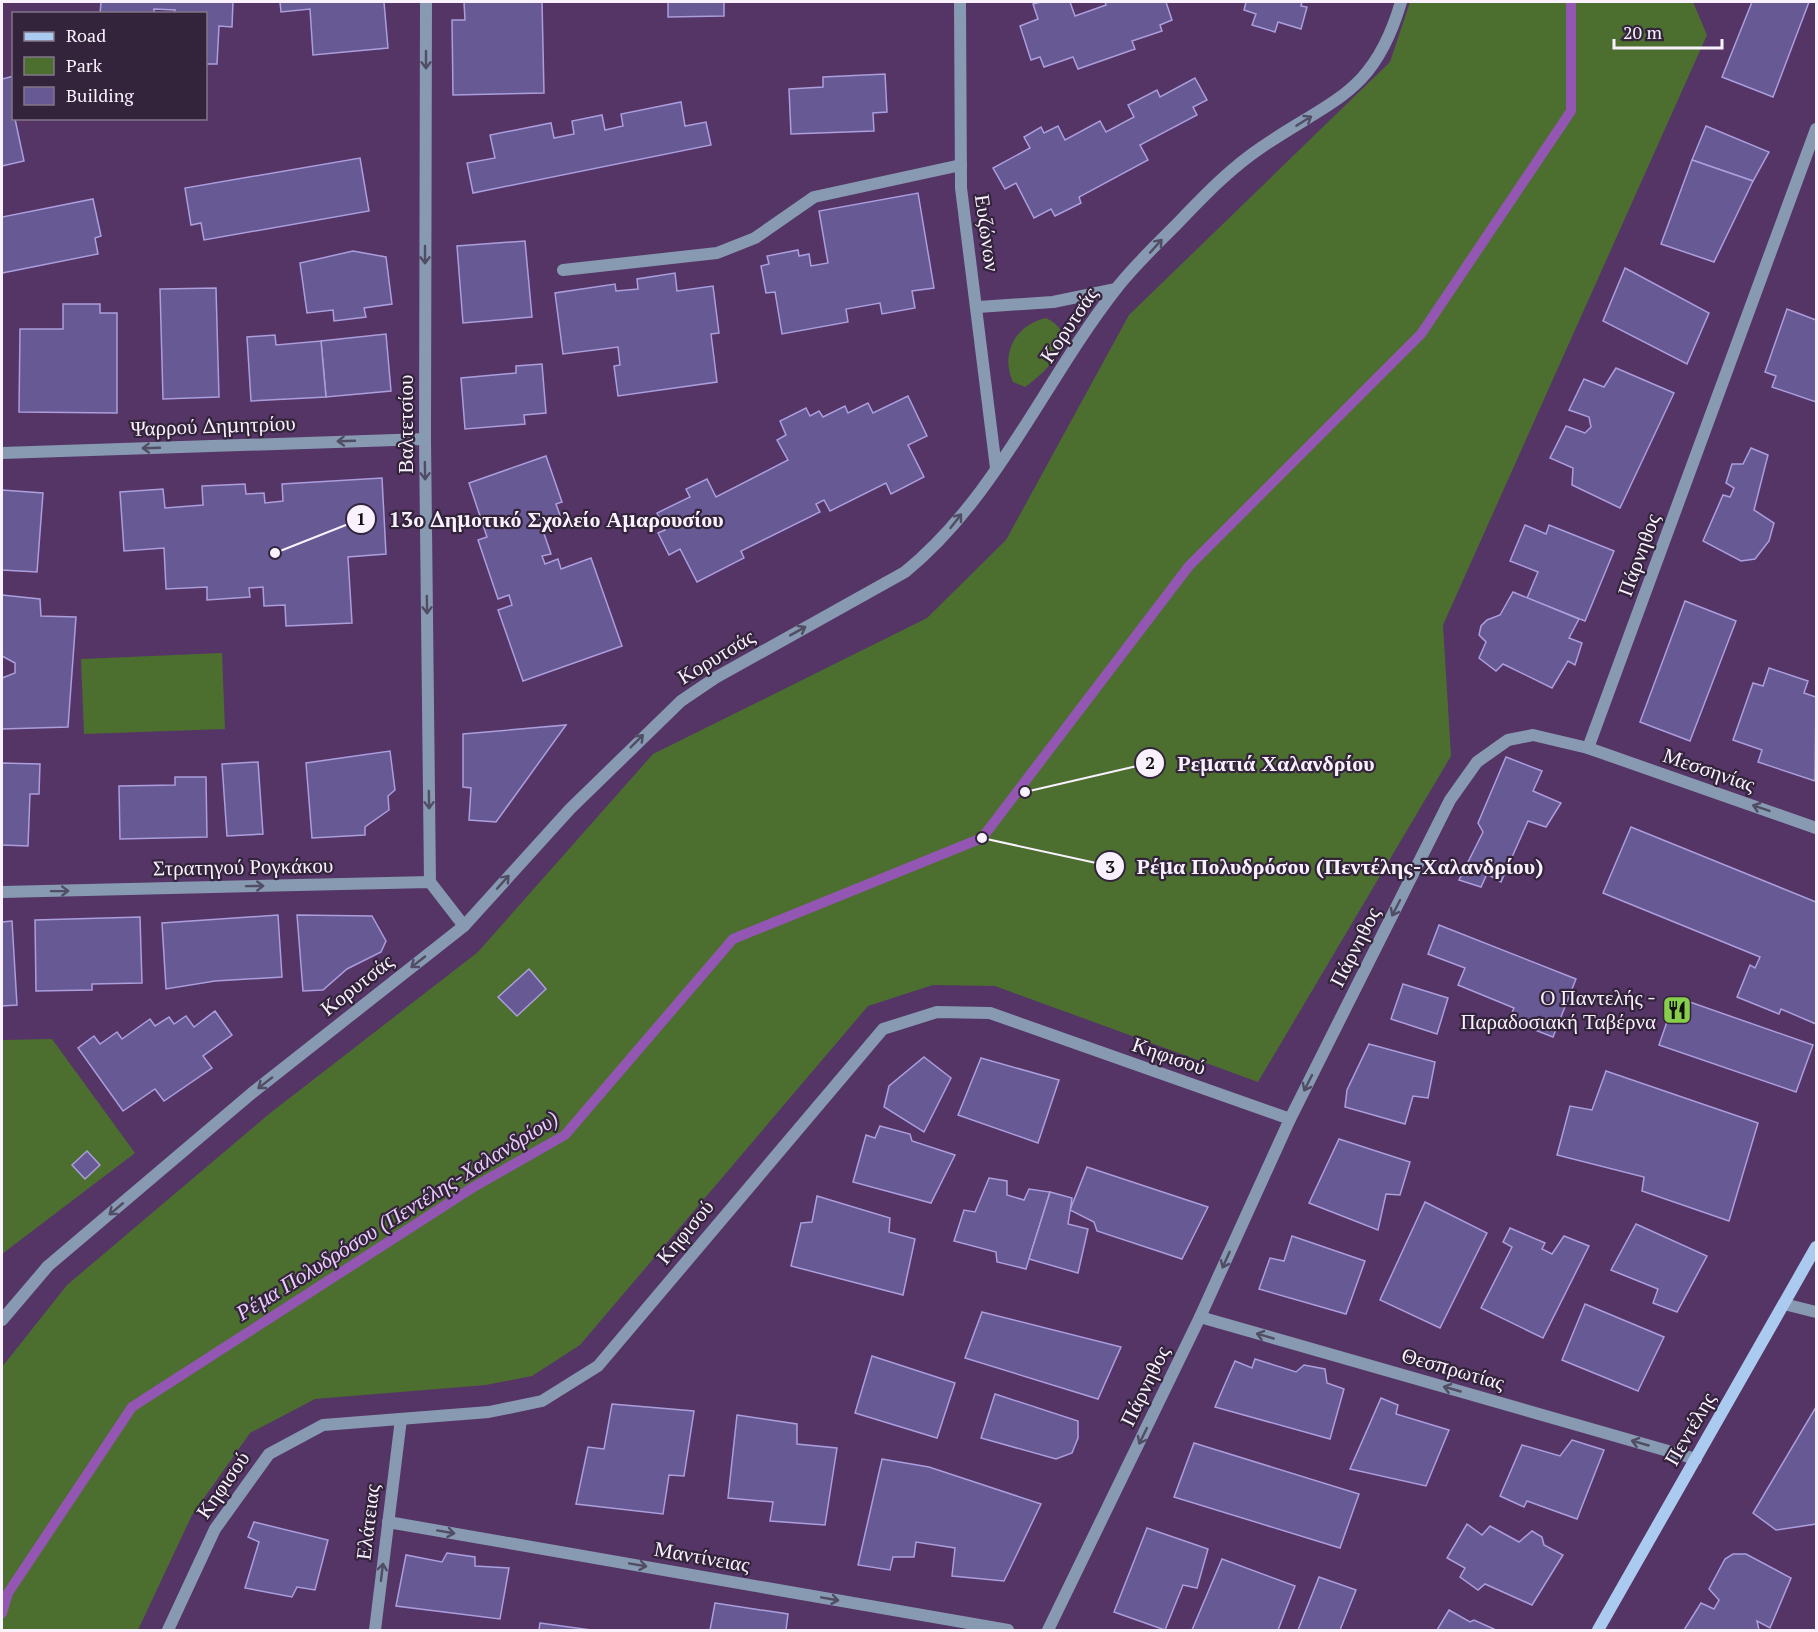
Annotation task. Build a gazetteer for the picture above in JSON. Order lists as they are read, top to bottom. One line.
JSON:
{"streets":{"main road":["Πεντέλης"],"street":["Ευζώνων","Κορυτσάς","Βαλτετσίου","Ψαρρού Δημητρίου","Πάρνηθος","Μεσσηνίας","Στρατηγού Ρογκάκου","Κηφισού","Θεσπρωτίας","Ελάτειας","Μαντίνειας"]},"crossings":[["Ευζώνων","Κορυτσάς"],["Βαλτετσίου","Ψαρρού Δημητρίου"],["Βαλτετσίου","Στρατηγού Ρογκάκου"],["Πάρνηθος","Μεσσηνίας"],["Πάρνηθος","Κηφισού"],["Πάρνηθος","Θεσπρωτίας"],["Κηφισού","Ελάτειας"],["Θεσπρωτίας","Πεντέλης"],["Ελάτειας","Μαντίνειας"]],"one_way":["Βαλτετσίου","Ψαρρού Δημητρίου","Πάρνηθος","Μεσσηνίας","Στρατηγού Ρογκάκου","Θεσπρωτίας","Ελάτειας","Μαντίνειας"],"water":["Ρέμα Πολυδρόσου (Πεντέλης-Χαλανδρίου)"],"places":{"other":["13ο Δημοτικό Σχολείο Αμαρουσίου","Ρεματιά Χαλανδρίου","Ρέμα Πολυδρόσου (Πεντέλης-Χαλανδρίου)"],"restaurant":["Ο Παντελής - Παραδοσιακή Ταβέρνα"]},"legend":["Road","Park","Building"],"scale_bar":"20 m"}
